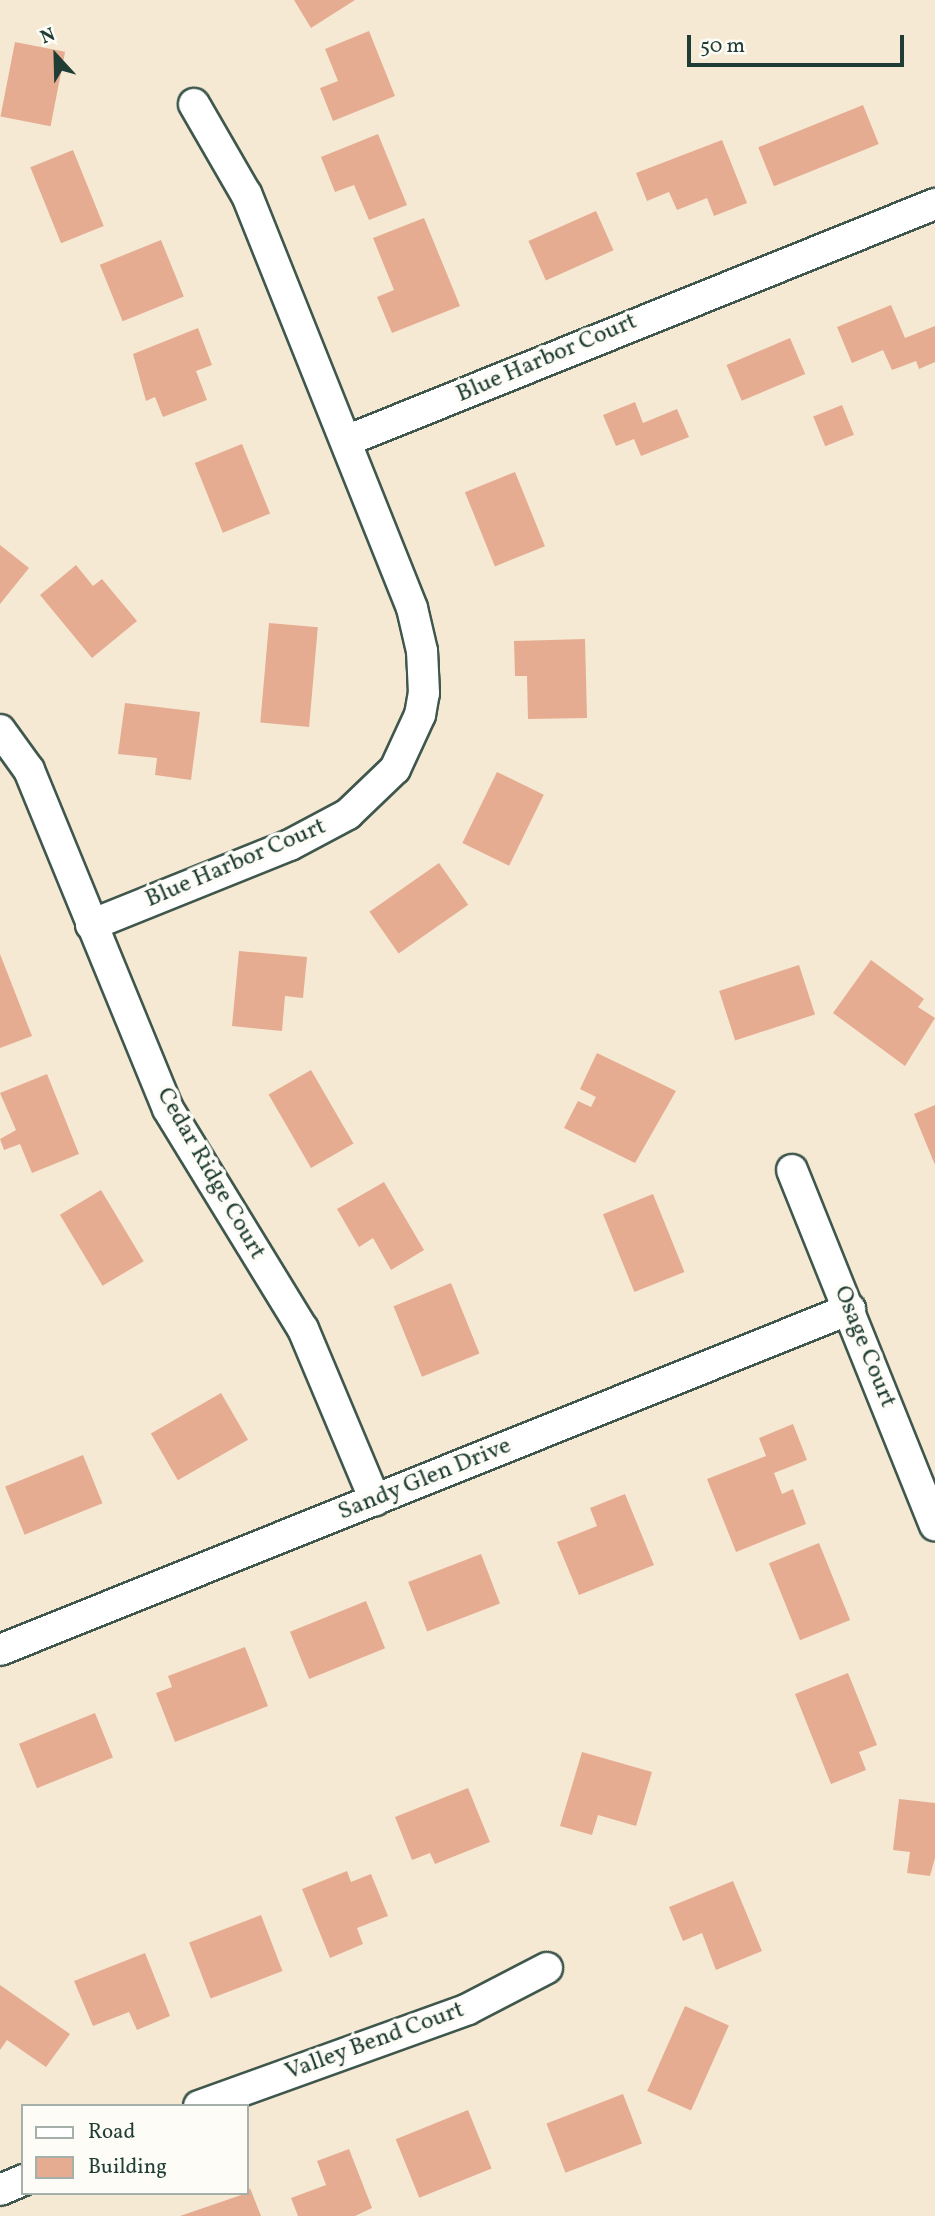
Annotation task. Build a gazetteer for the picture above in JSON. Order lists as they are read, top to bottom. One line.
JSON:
{"streets":{"street":["Blue Harbor Court","Cedar Ridge Court","Osage Court","Sandy Glen Drive","Valley Bend Court"]},"crossings":[["Blue Harbor Court","Cedar Ridge Court"],["Cedar Ridge Court","Sandy Glen Drive"],["Osage Court","Sandy Glen Drive"]],"legend":["Road","Building"],"scale_bar":"50 m","north":"top"}
